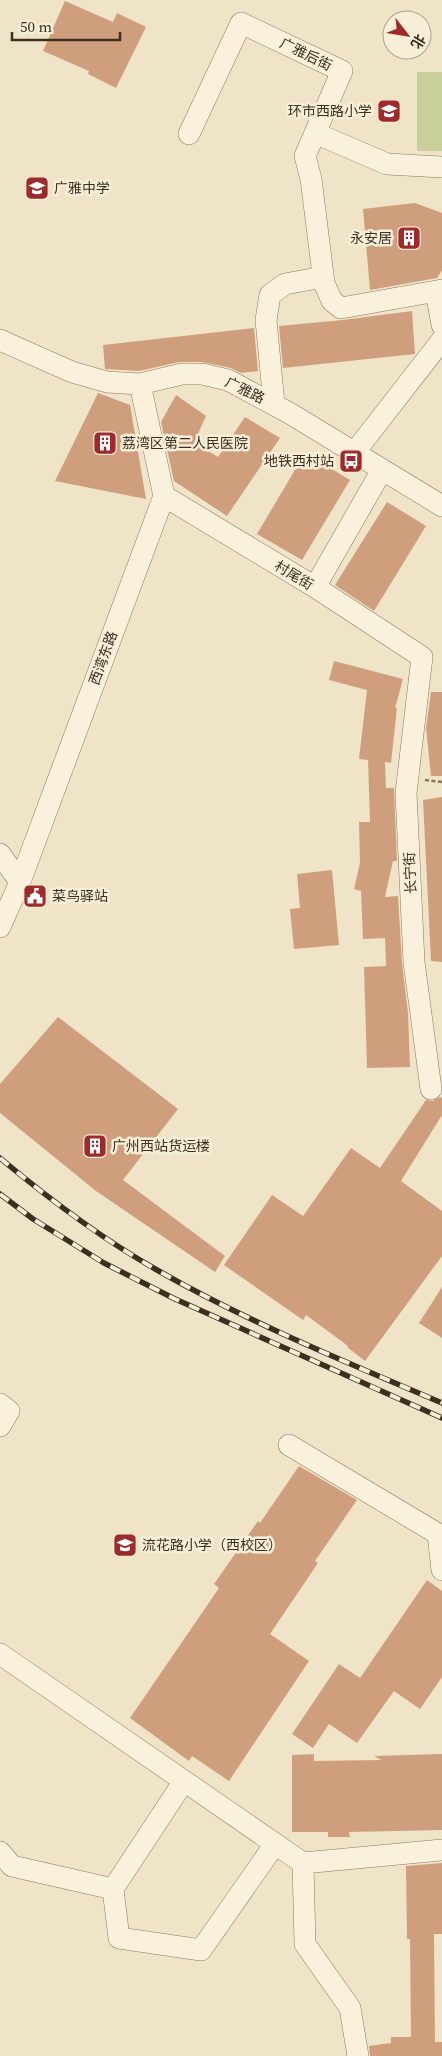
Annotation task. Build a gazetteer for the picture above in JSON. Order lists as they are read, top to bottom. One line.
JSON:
{"streets":{"street":["广雅后街","广雅路","村尾街","西湾东路","长宁街"]},"crossings":[["村尾街","西湾东路"],["村尾街","长宁街"]],"places":{"school or university":["环市西路小学","广雅中学","流花路小学（西校区）"],"building":["永安居","荔湾区第二人民医院","广州西站货运楼"],"bus stop":["地铁西村站"],"public building":["菜鸟驿站"]},"scale_bar":"50 m","north":"bottom right"}
